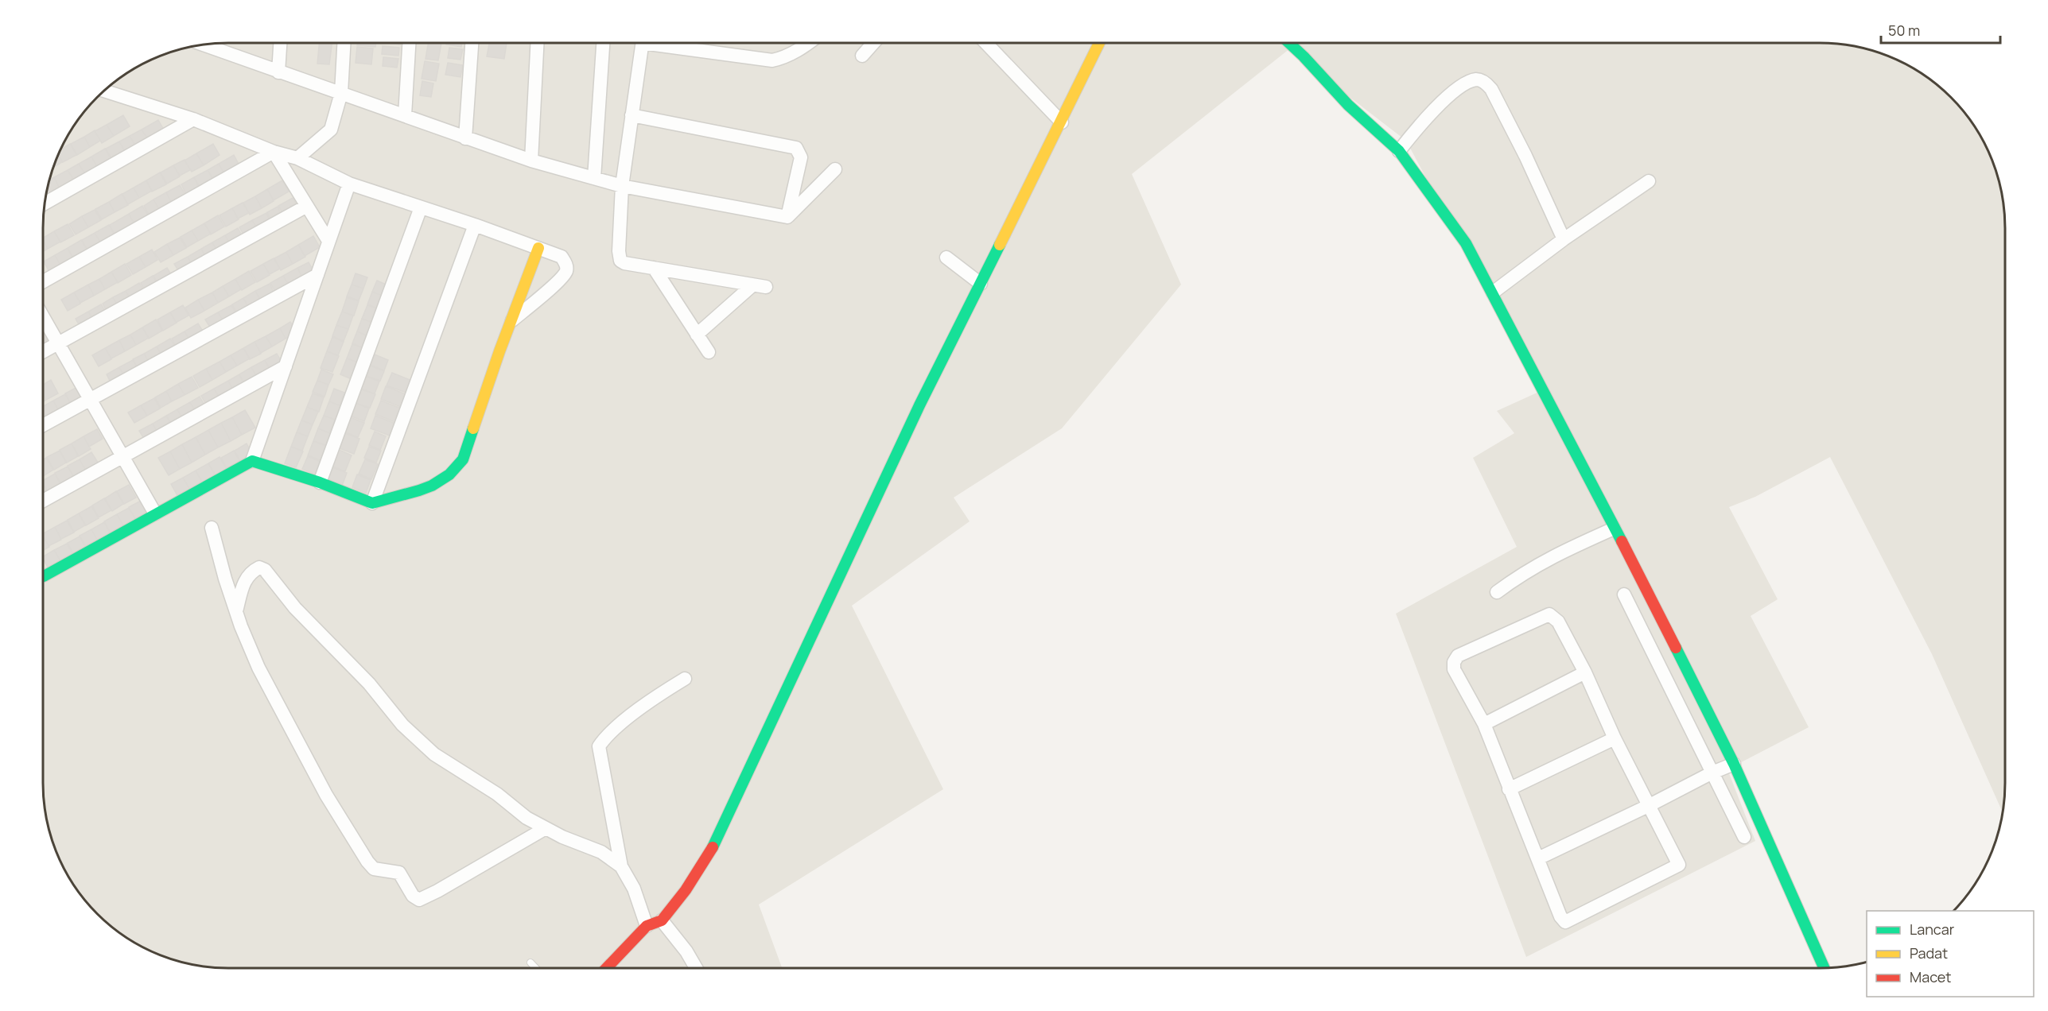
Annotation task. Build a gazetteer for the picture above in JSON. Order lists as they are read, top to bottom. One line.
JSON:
{"legend":["Lancar","Padat","Macet"],"scale_bar":"50 m"}
